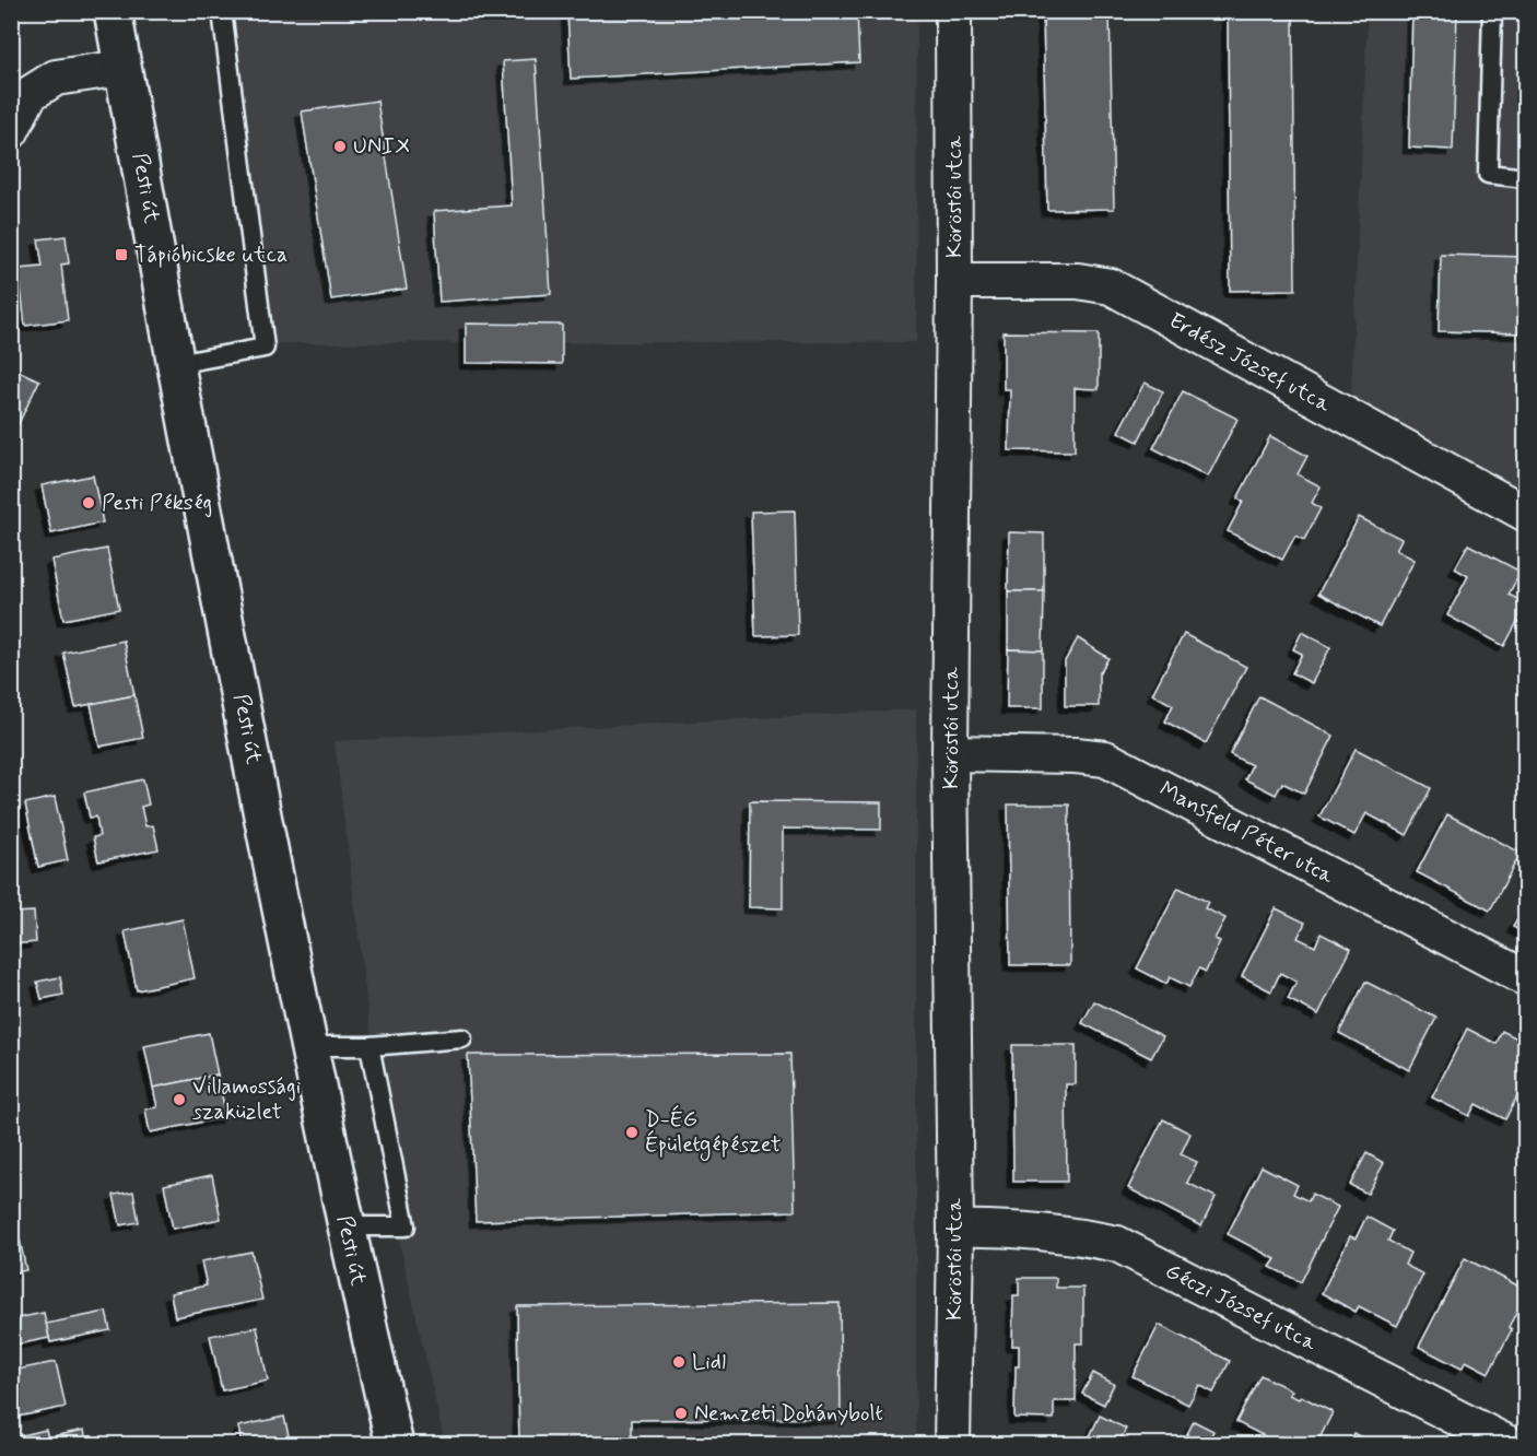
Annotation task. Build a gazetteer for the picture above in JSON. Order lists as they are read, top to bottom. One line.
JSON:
{"streets":{"main road":["Pesti út"],"street":["Köröstói utca","Erdész József utca","Mansfeld Péter utca","Géczi József utca"]},"crossings":[["Köröstói utca","Erdész József utca"],["Köröstói utca","Mansfeld Péter utca"],["Köröstói utca","Géczi József utca"]],"places":{"other":["UNIX","Pesti Pékség","Villamossági szaküzlet","D-ÉG Épületgépészet","Lidl","Nemzeti Dohánybolt"],"transit":["Tápióbicske utca"]}}
